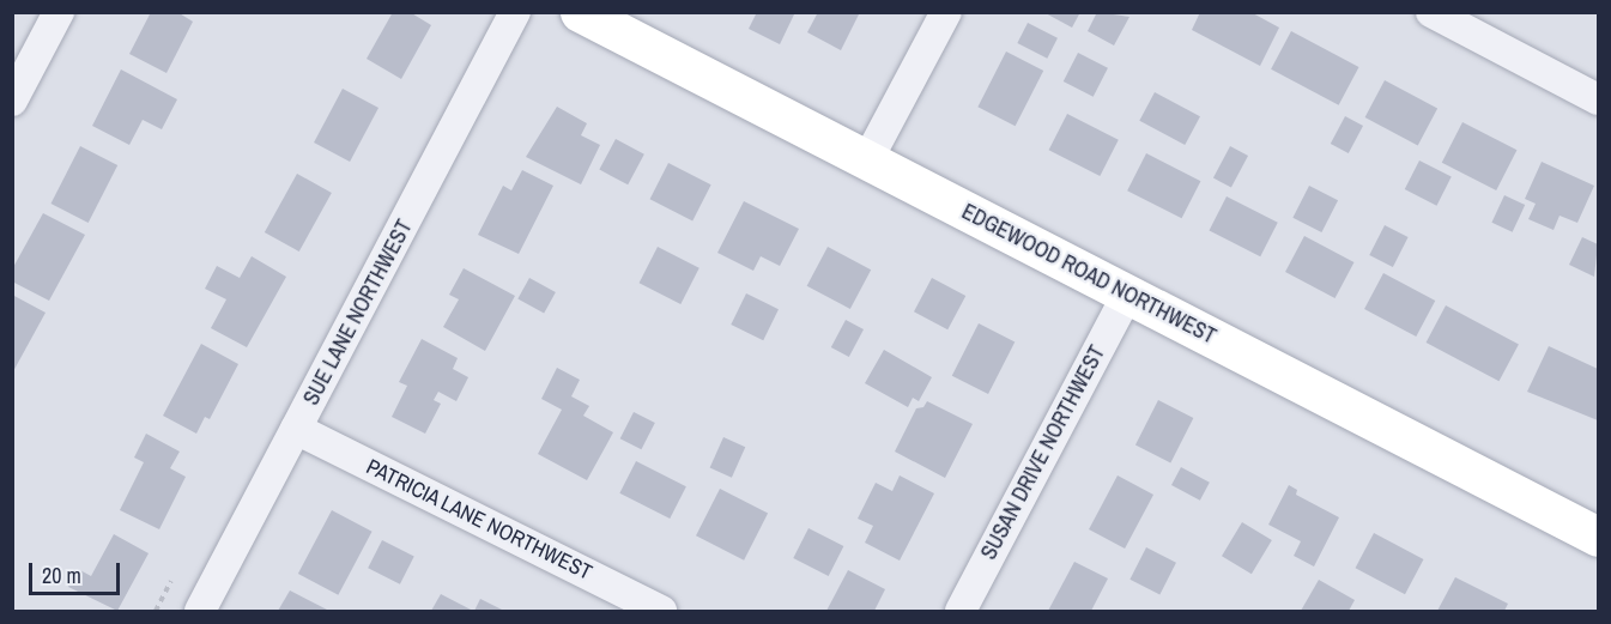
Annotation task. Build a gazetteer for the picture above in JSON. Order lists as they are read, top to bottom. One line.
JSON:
{"streets":{"main road":["EDGEWOOD ROAD NORTHWEST"],"street":["SUE LANE NORTHWEST","SUSAN DRIVE NORTHWEST","PATRICIA LANE NORTHWEST"]},"crossings":[["EDGEWOOD ROAD NORTHWEST","SUSAN DRIVE NORTHWEST"],["SUE LANE NORTHWEST","PATRICIA LANE NORTHWEST"]],"scale_bar":"20 m"}
